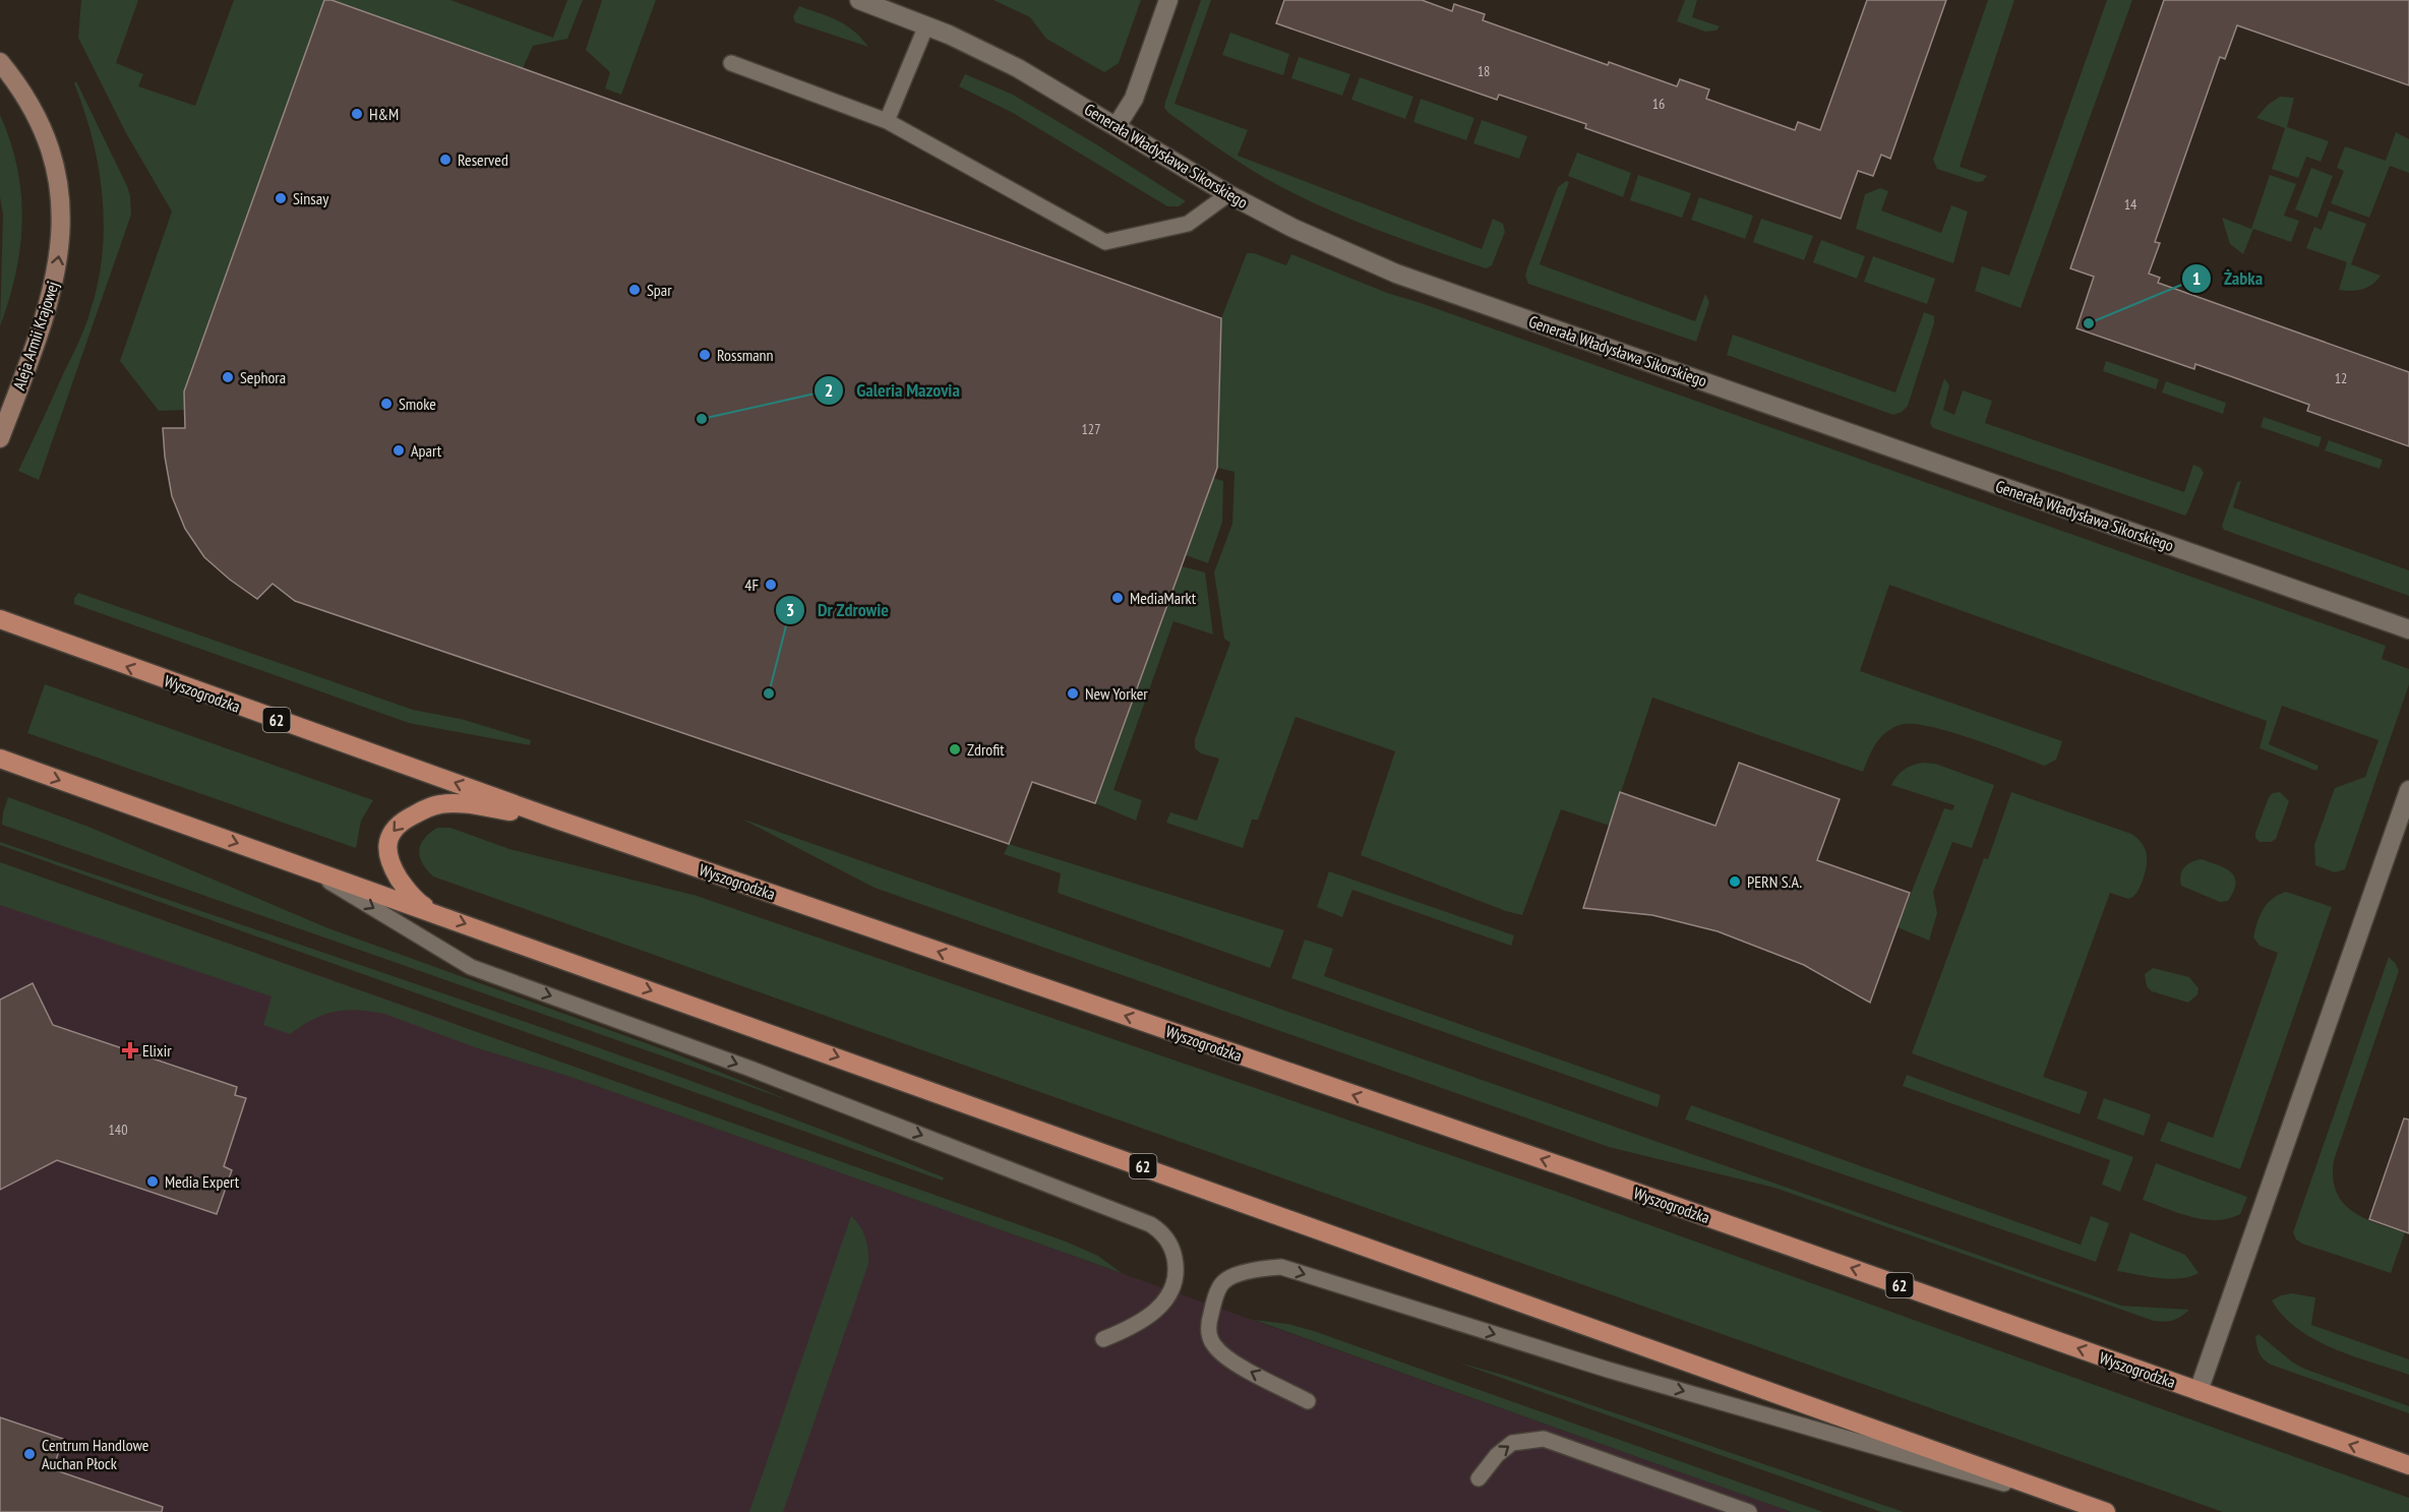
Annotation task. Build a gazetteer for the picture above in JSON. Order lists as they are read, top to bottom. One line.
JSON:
{"streets":{"main road":["Wyszogrodzka","62"],"street":["Generała Władysława Sikorskiego","Aleja Armii Krajowej"]},"one_way":["Aleja Armii Krajowej"],"places":{"other":["H&M","Reserved","Sinsay","Spar","Żabka","Rossmann","Sephora","Smoke","Galeria Mazovia","Apart","4F","MediaMarkt","Dr Zdrowie","New Yorker","Zdrofit","PERN S.A.","Media Expert","Centrum Handlowe Auchan Płock"],"health":["Elixir"]},"house_numbers":["18","16","14","12","127","140"]}
